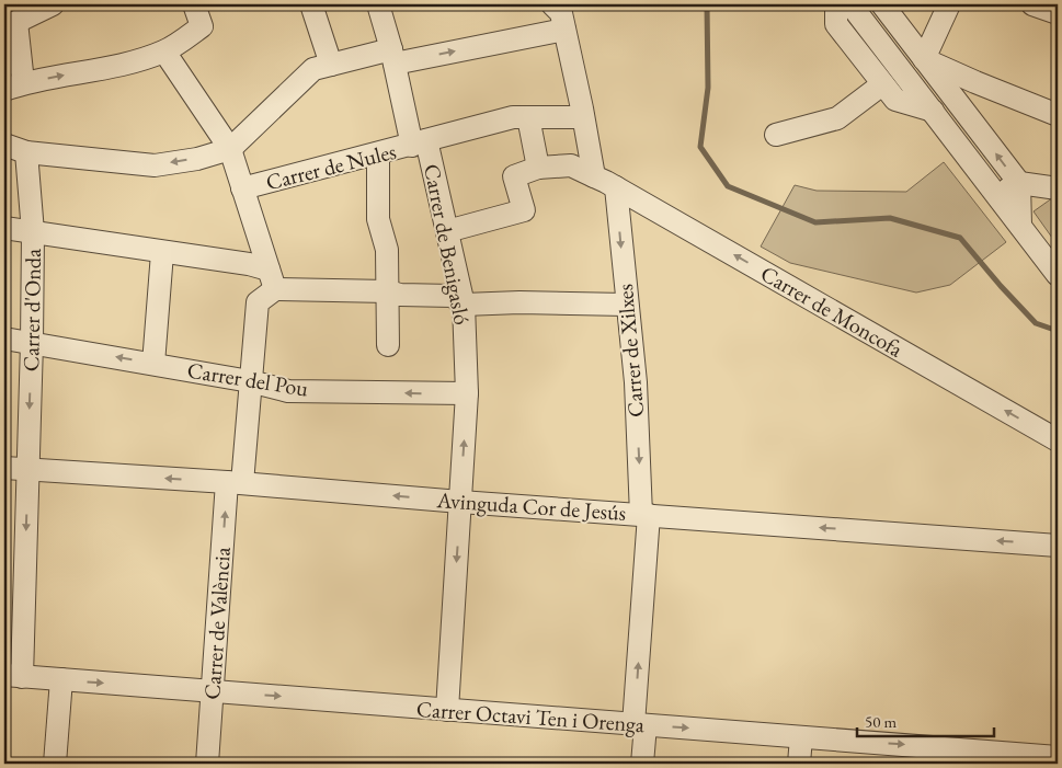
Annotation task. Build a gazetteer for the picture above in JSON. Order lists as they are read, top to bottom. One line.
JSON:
{"streets":{"street":["Carrer de Nules","Carrer de Benigasló","Carrer d'Onda","Carrer de Moncofa","Carrer de Xilxes","Carrer del Pou","Avinguda Cor de Jesús","Carrer de València","Carrer Octavi Ten i Orenga"]},"crossings":[["Carrer de Nules","Carrer de Benigasló"],["Carrer de Nules","Carrer de Xilxes"],["Carrer de Benigasló","Carrer del Pou"],["Carrer de Benigasló","Avinguda Cor de Jesús"],["Carrer de Benigasló","Carrer Octavi Ten i Orenga"],["Carrer d'Onda","Carrer del Pou"],["Carrer d'Onda","Avinguda Cor de Jesús"],["Carrer d'Onda","Carrer Octavi Ten i Orenga"],["Carrer de Moncofa","Carrer de Xilxes"],["Carrer de Xilxes","Avinguda Cor de Jesús"],["Carrer de Xilxes","Carrer Octavi Ten i Orenga"],["Carrer del Pou","Carrer de València"],["Avinguda Cor de Jesús","Carrer de València"],["Carrer de València","Carrer Octavi Ten i Orenga"]],"one_way":["Carrer d'Onda","Carrer de Moncofa","Avinguda Cor de Jesús","Carrer de València","Carrer Octavi Ten i Orenga"],"scale_bar":"50 m"}
